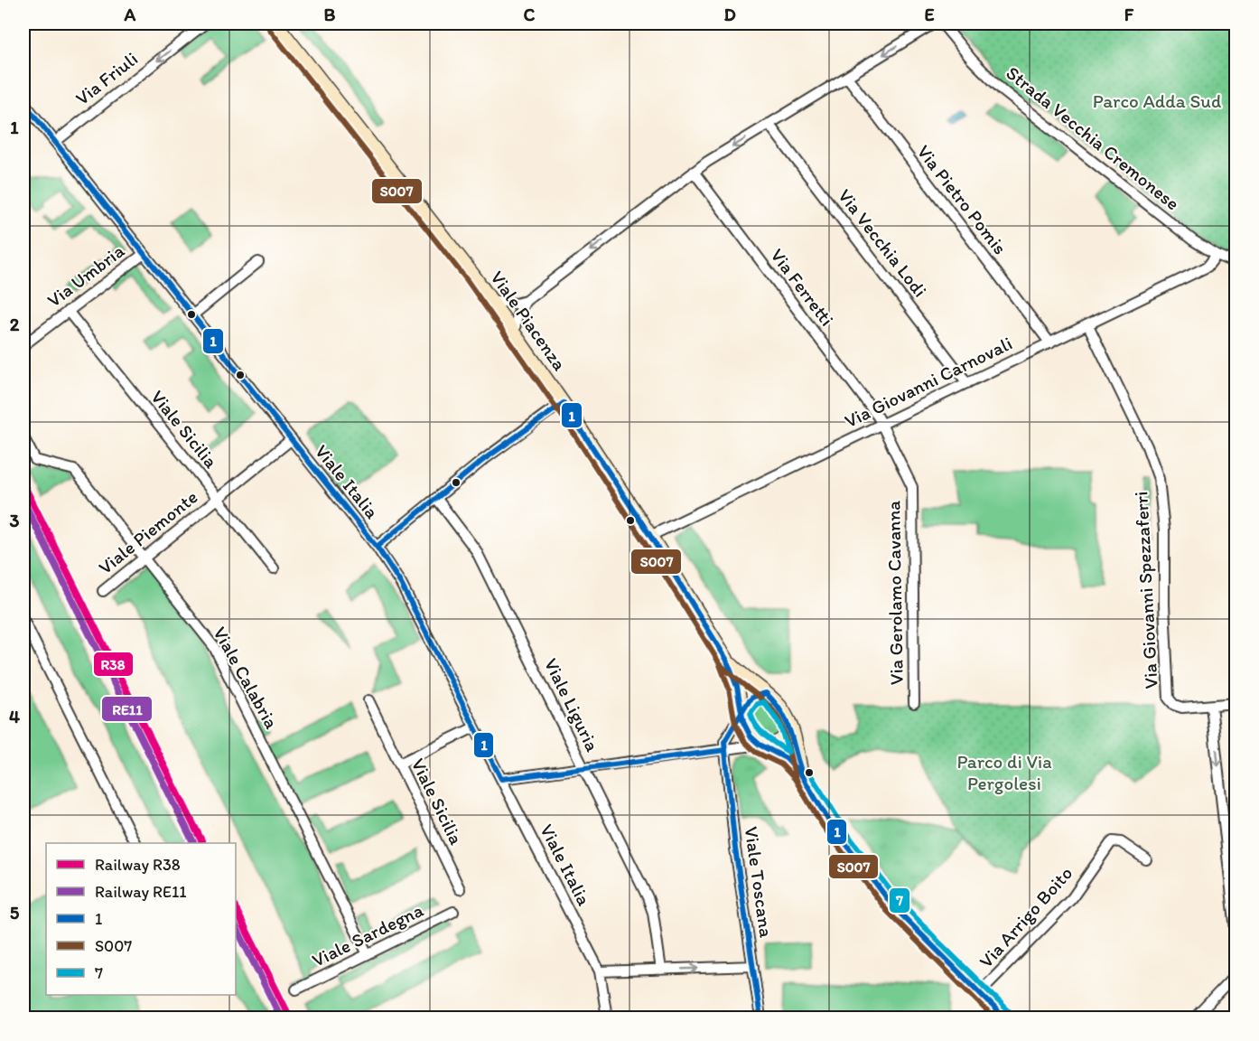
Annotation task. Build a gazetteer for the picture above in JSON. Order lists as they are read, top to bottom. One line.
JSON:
{"streets":{"street":["Via Friuli","Strada Vecchia Cremonese","Via Pietro Pomis","Via Vecchia Lodi","Via Umbria","Via Ferretti","Viale Piacenza","Via Giovanni Carnovali","Viale Sicilia","Viale Italia","Viale Piemonte","Via Giovanni Spezzaferri","Via Gerolamo Cavanna","Viale Calabria","Viale Liguria","Viale Toscana","Via Arrigo Boito","Viale Sardegna"]},"crossings":[["Via Friuli","Viale Italia"],["Strada Vecchia Cremonese","Via Giovanni Carnovali"],["Via Pietro Pomis","Via Giovanni Carnovali"],["Via Vecchia Lodi","Via Giovanni Carnovali"],["Via Umbria","Viale Sicilia"],["Via Umbria","Viale Italia"],["Via Ferretti","Via Giovanni Carnovali"],["Via Ferretti","Via Gerolamo Cavanna"],["Viale Piacenza","Via Giovanni Carnovali"],["Via Giovanni Carnovali","Via Giovanni Spezzaferri"],["Via Giovanni Carnovali","Via Gerolamo Cavanna"],["Viale Sicilia","Viale Piemonte"],["Viale Italia","Viale Piemonte"],["Viale Piemonte","Viale Calabria"],["Viale Calabria","Viale Sardegna"]],"one_way":["Via Friuli"],"parks":["Parco Adda Sud","Parco di Via Pergolesi"],"lines":["transit line S007","transit line 1","rail line R38","rail line RE11","transit line 7"],"legend":["Railway R38","Railway RE11","1","S007","7"],"grid":{"columns":["A","B","C","D","E","F"],"rows":["1","2","3","4","5"]}}
